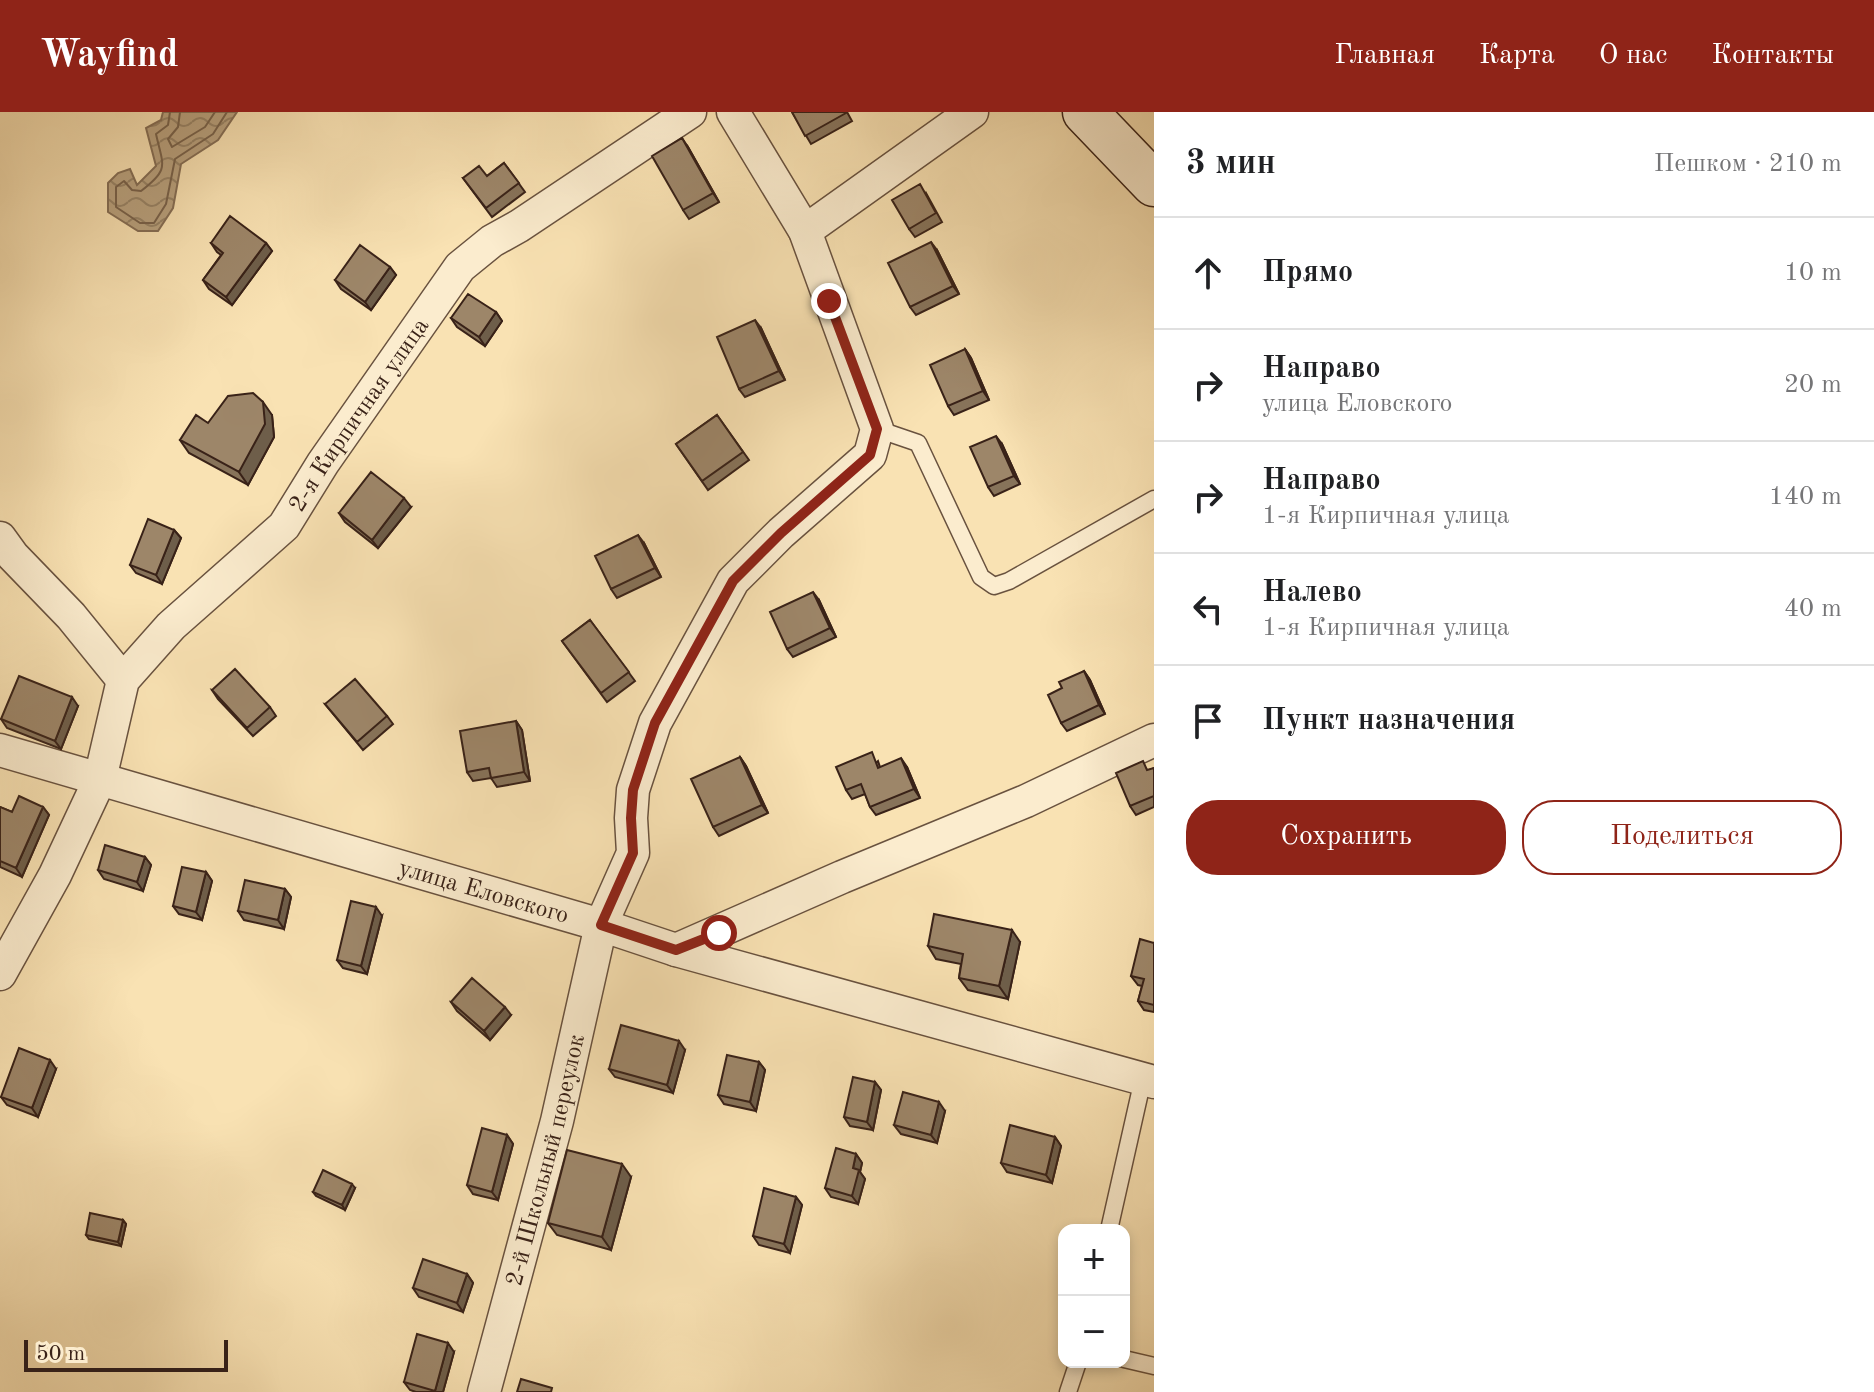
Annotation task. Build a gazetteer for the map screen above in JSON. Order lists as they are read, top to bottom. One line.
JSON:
{"streets":{"street":["2-я Кирпичная улица","улица Еловского","2-й Школьный переулок"]},"crossings":[["2-я Кирпичная улица","улица Еловского"],["улица Еловского","2-й Школьный переулок"]],"scale_bar":"50 m","page":{"header":"Wayfind","nav":["Главная","Карта","О нас","Контакты"],"heading":["3 мин","Пешком · 210 m"],"list":[["Прямо","10 m"],["Направо","улица Еловского","20 m"],["Направо","1-я Кирпичная улица","140 m"],["Налево","1-я Кирпичная улица","40 m"],"Пункт назначения"],"buttons":["Сохранить","Поделиться"],"map_buttons":["+","−"],"scale":"50 m"}}
